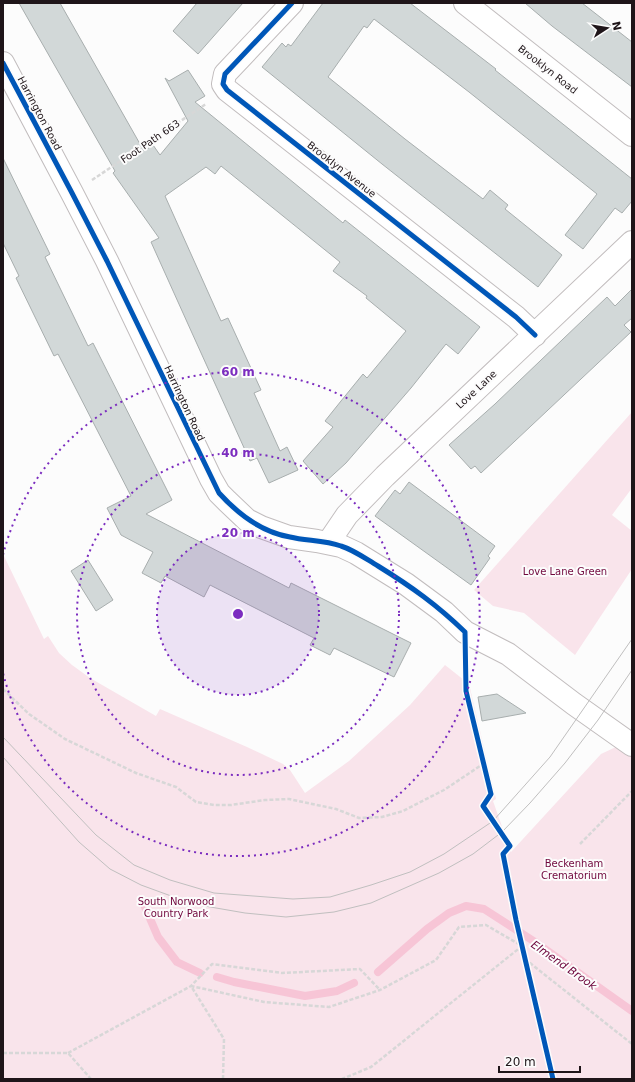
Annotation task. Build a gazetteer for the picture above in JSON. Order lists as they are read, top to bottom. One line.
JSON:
{"streets":{"street":["Brooklyn Road","Harrington Road","Brooklyn Avenue","Love Lane"],"path":["Foot Path 663"]},"crossings":[["Harrington Road","Foot Path 663"],["Harrington Road","Love Lane"],["Foot Path 663","Brooklyn Avenue"],["Brooklyn Avenue","Love Lane"]],"water":["Elmend Brook"],"parks":["Love Lane Green","Beckenham Crematorium","South Norwood Country Park"],"scale_bar":"20 m","north":"right","rings":["60 m","40 m","20 m"]}
